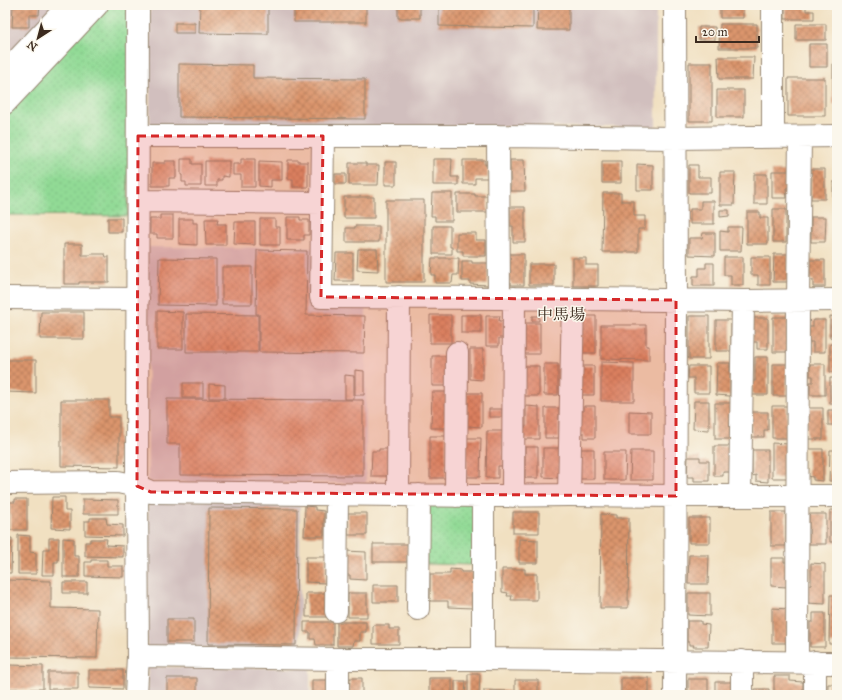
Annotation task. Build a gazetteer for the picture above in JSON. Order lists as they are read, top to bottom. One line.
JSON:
{"districts":["中馬場"],"scale_bar":"20 m","north":"bottom left"}
